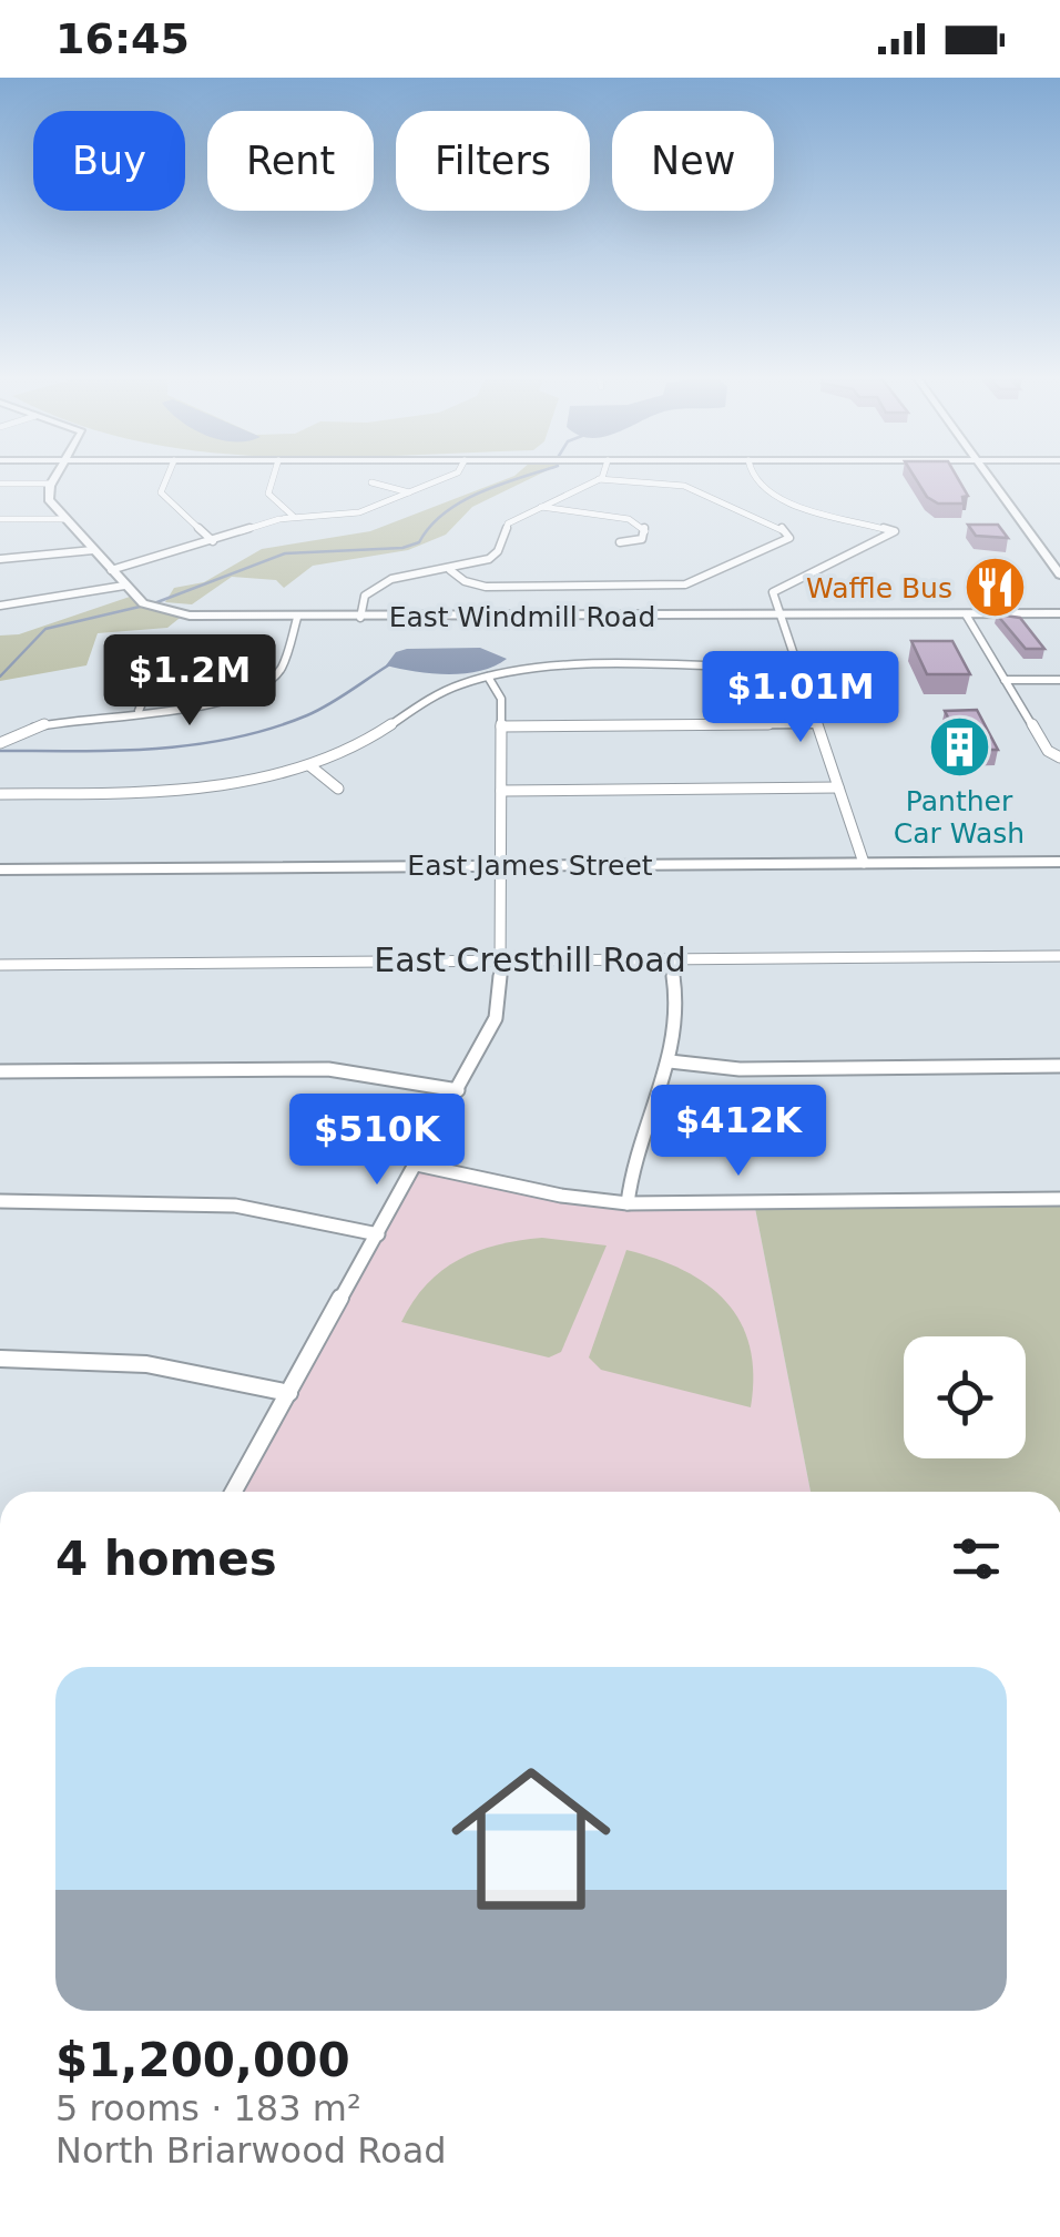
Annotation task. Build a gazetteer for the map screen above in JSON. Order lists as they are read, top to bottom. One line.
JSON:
{"streets":{"street":["East Windmill Road","East James Street","East Cresthill Road"]},"places":{"restaurant":["Waffle Bus"],"building":["Panther Car Wash"]},"page":{"status":"16:45","chip":["Buy","Rent","Filters","New"],"price":["$1.2M","$1.01M","$412K","$510K"],"heading":"4 homes","list":[{"name":"$1,200,000","note":"5 rooms · 183 m² · North Briarwood Road"}]}}
